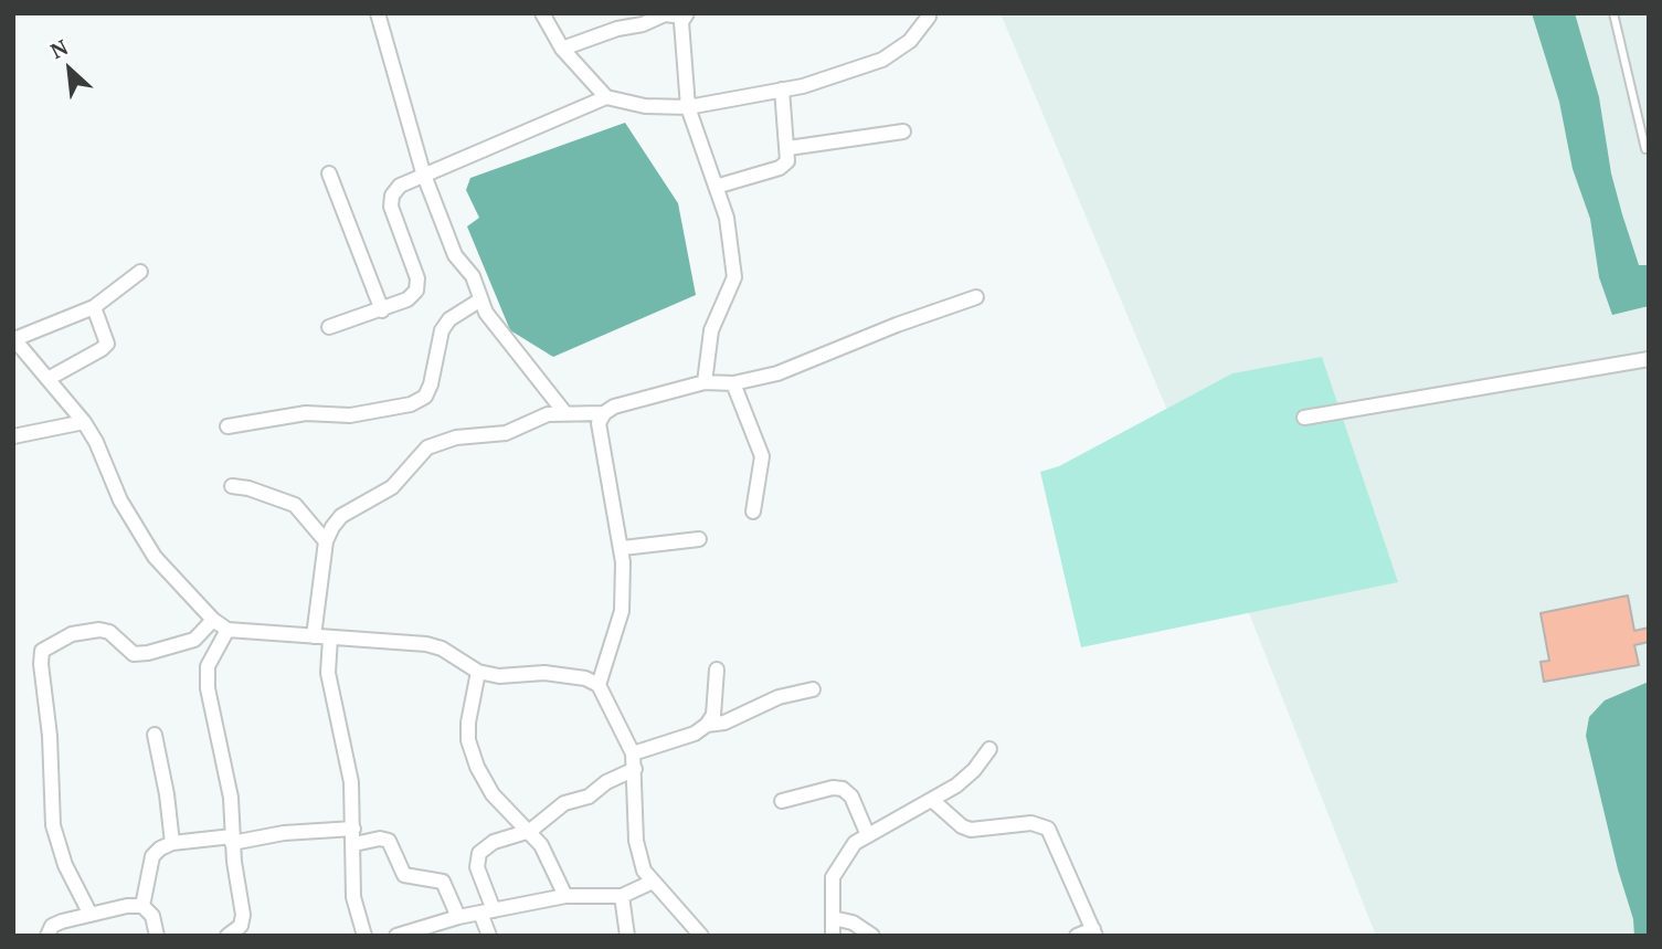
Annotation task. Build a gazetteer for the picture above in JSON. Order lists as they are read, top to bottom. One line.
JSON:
{"north":"top left"}
